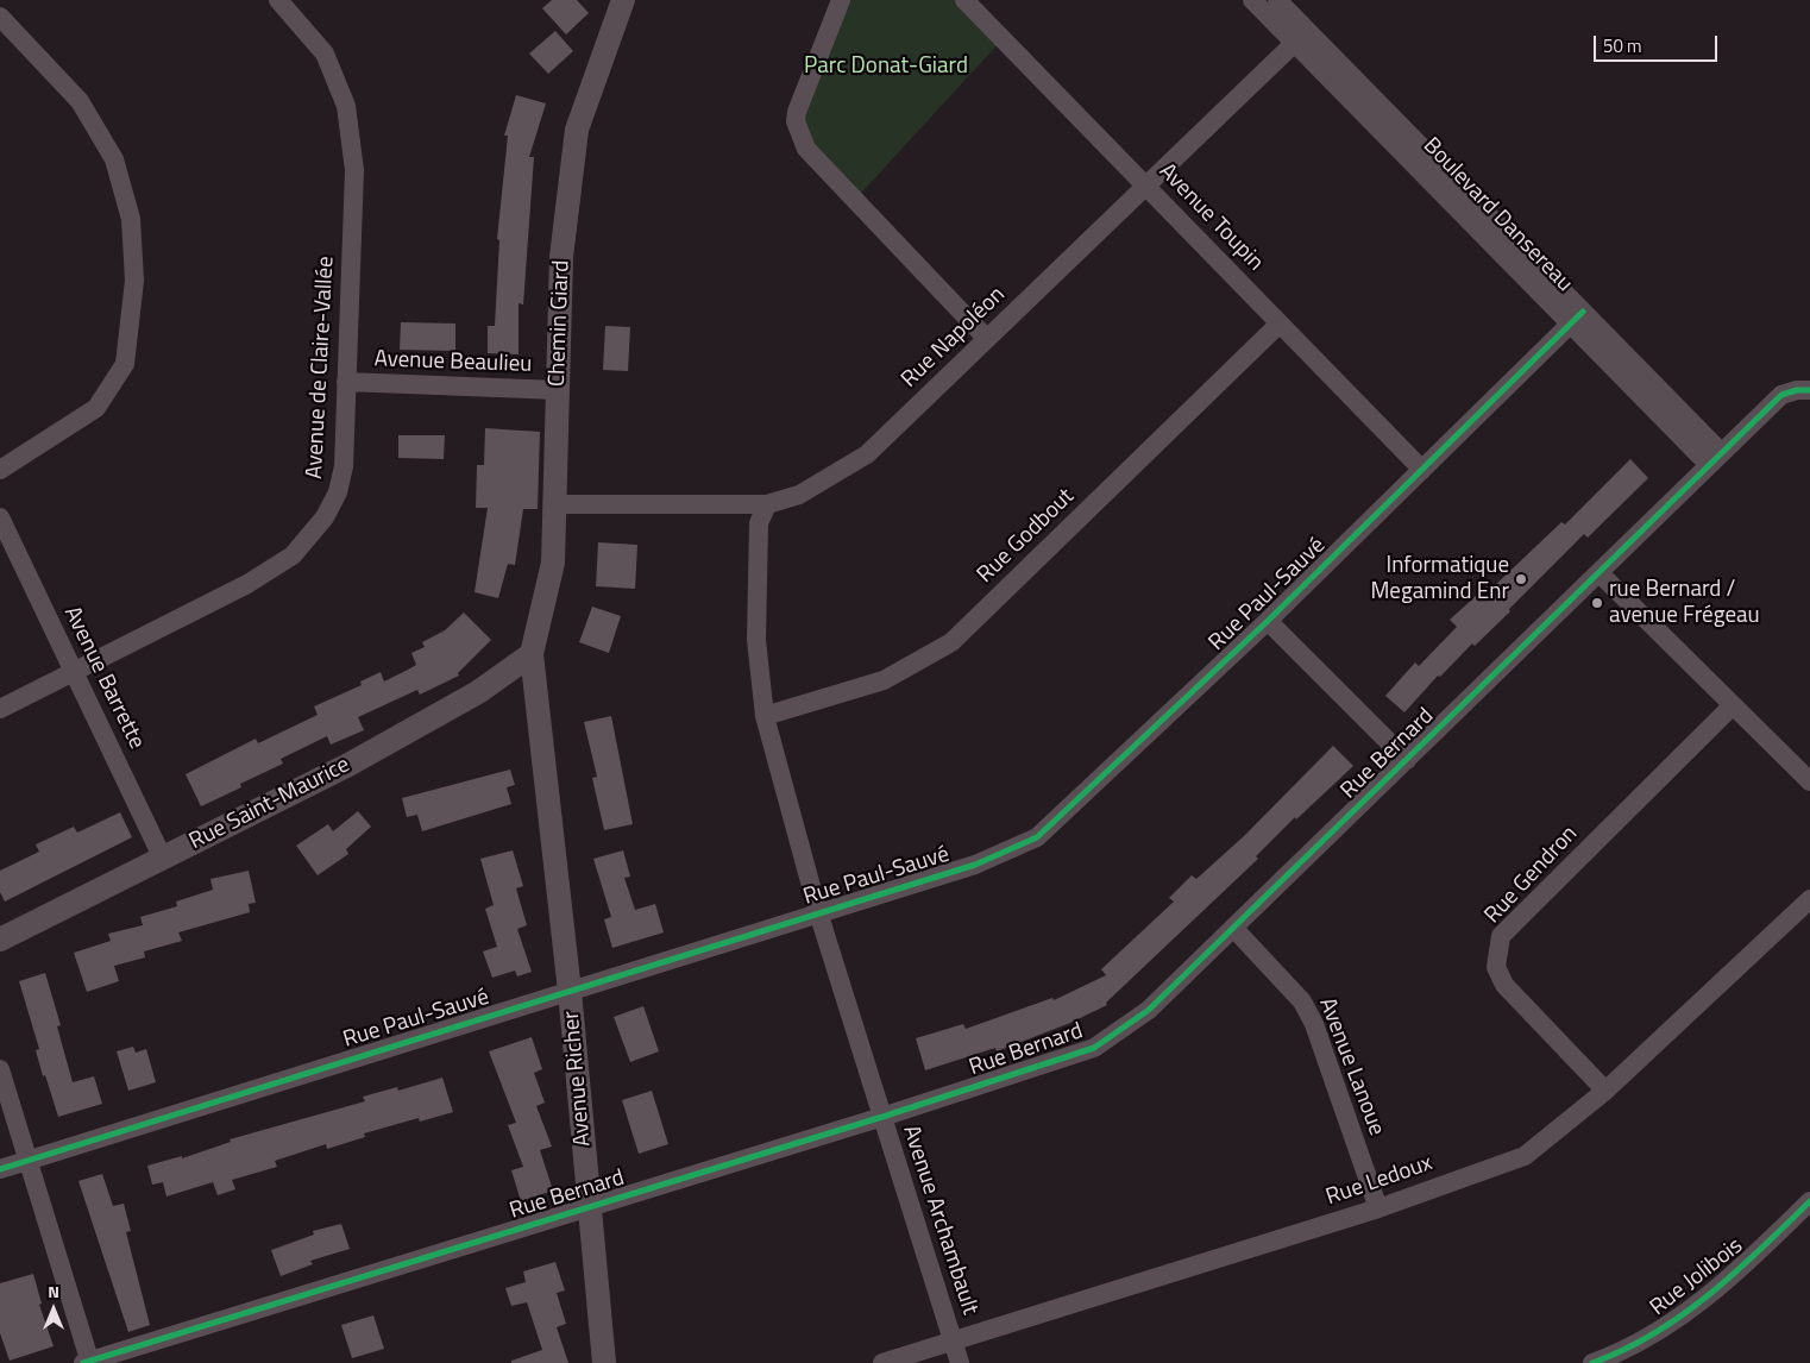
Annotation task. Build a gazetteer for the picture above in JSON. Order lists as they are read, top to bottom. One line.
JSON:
{"streets":{"street":["Boulevard Dansereau","Avenue Toupin","Chemin Giard","Rue Napoléon","Avenue Beaulieu","Avenue de Claire-Vallée","Rue Godbout","Rue Paul-Sauvé","Avenue Barrette","Rue Bernard","Rue Saint-Maurice","Rue Gendron","Avenue Lanoue","Avenue Richer","Rue Ledoux","Avenue Archambault","Rue Jolibois"]},"crossings":[["Boulevard Dansereau","Rue Napoléon"],["Boulevard Dansereau","Rue Paul-Sauvé"],["Boulevard Dansereau","Rue Bernard"],["Avenue Toupin","Rue Napoléon"],["Avenue Toupin","Rue Godbout"],["Avenue Toupin","Rue Paul-Sauvé"],["Chemin Giard","Rue Napoléon"],["Chemin Giard","Avenue Beaulieu"],["Chemin Giard","Rue Saint-Maurice"],["Chemin Giard","Avenue Richer"],["Rue Napoléon","Avenue Archambault"],["Avenue Beaulieu","Avenue de Claire-Vallée"],["Avenue de Claire-Vallée","Avenue Barrette"],["Rue Godbout","Avenue Archambault"],["Rue Paul-Sauvé","Avenue Richer"],["Rue Paul-Sauvé","Avenue Archambault"],["Avenue Barrette","Rue Saint-Maurice"],["Rue Bernard","Avenue Lanoue"],["Rue Bernard","Avenue Richer"],["Rue Bernard","Avenue Archambault"],["Rue Saint-Maurice","Avenue Richer"],["Rue Gendron","Rue Ledoux"],["Avenue Lanoue","Rue Ledoux"],["Rue Ledoux","Avenue Archambault"]],"parks":["Parc Donat-Giard"],"places":["Informatique Megamind Enr","rue Bernard / avenue Frégeau"],"scale_bar":"50 m","north":"top"}
